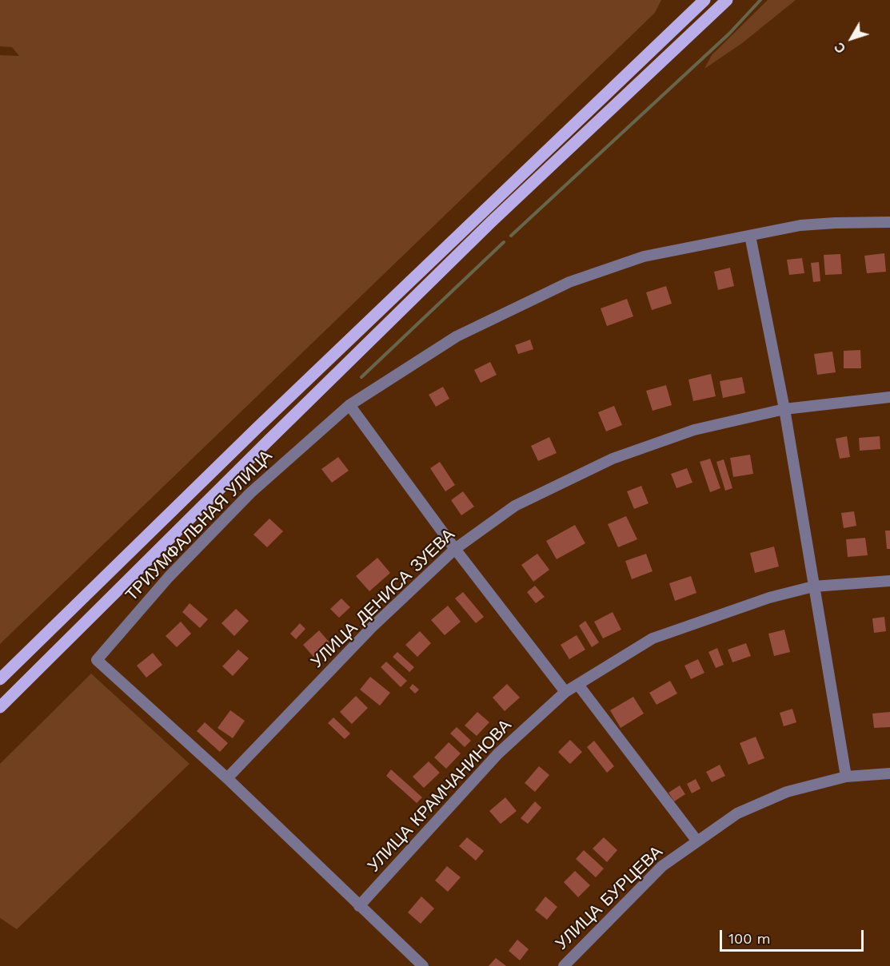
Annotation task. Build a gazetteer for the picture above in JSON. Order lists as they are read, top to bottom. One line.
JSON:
{"streets":{"street":["ТРИУМФАЛЬНАЯ УЛИЦА","УЛИЦА ДЕНИСА ЗУЕВА","УЛИЦА КРАМЧАНИНОВА","УЛИЦА БУРЦЕВА"]},"crossings":[["ТРИУМФАЛЬНАЯ УЛИЦА","УЛИЦА ДЕНИСА ЗУЕВА"]],"scale_bar":"100 m","north":"bottom left"}
